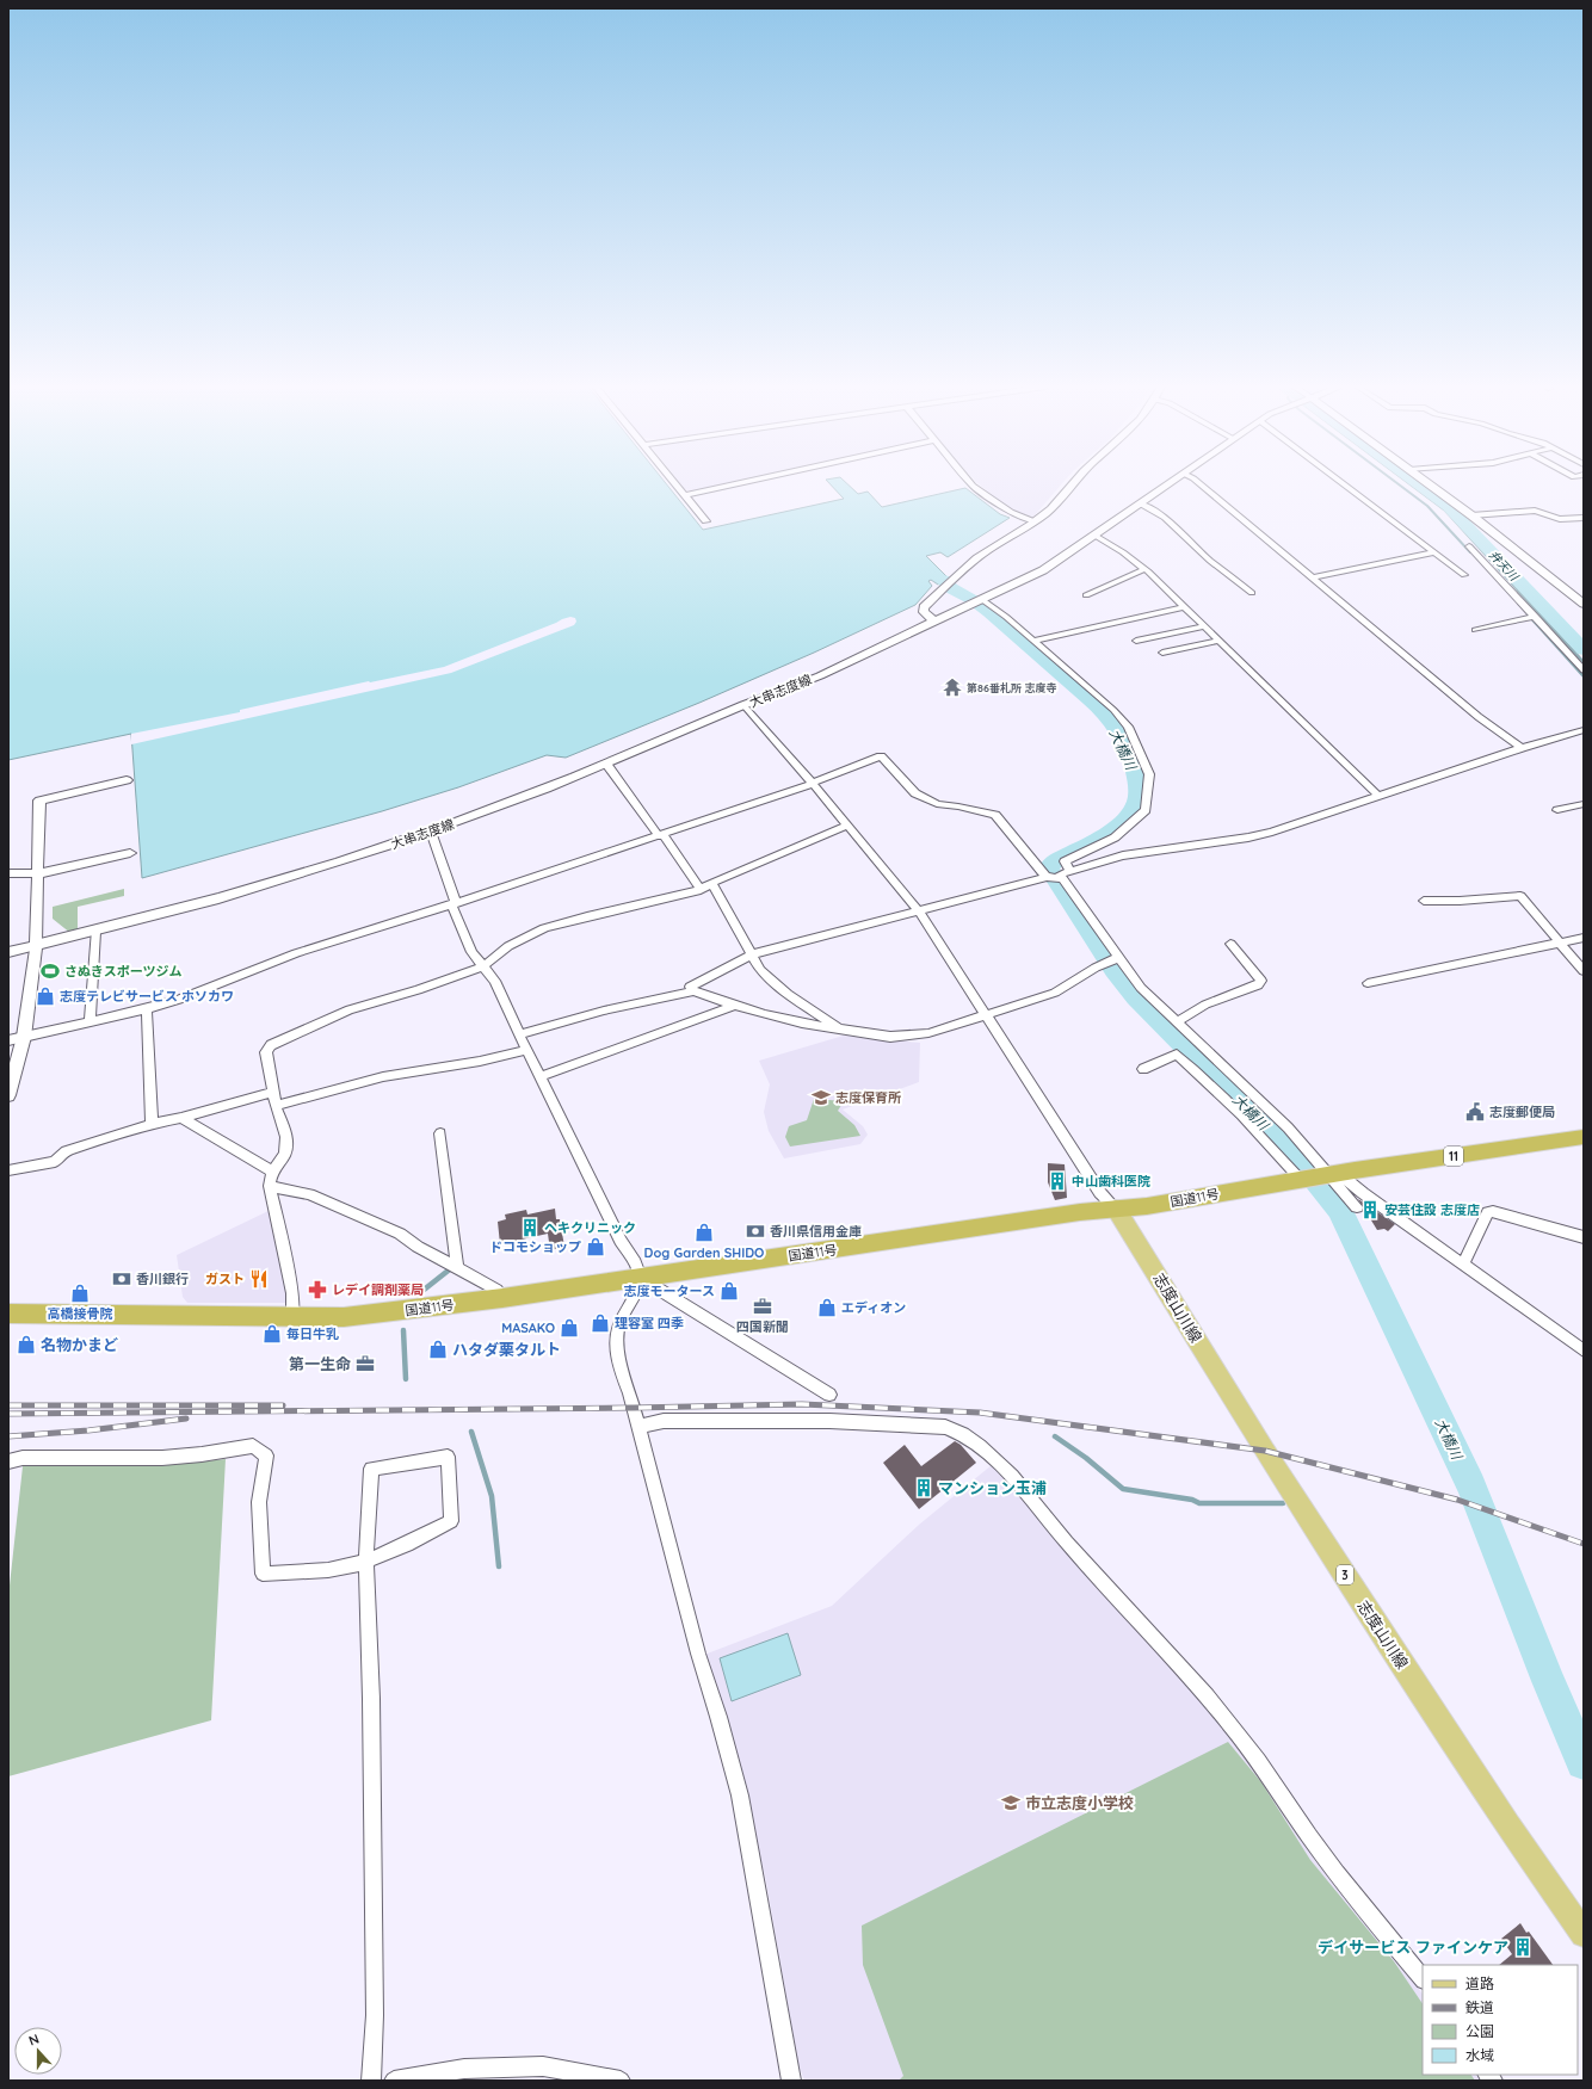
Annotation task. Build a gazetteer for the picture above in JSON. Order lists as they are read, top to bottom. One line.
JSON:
{"streets":{"highway":["11","国道11号"],"main road":["大串志度線","志度山川線","3"]},"crossings":[["国道11号","志度山川線"]],"water":["弁天川","大橋川"],"places":{"temple":["第86番札所 志度寺"],"sports":["さぬきスポーツジム"],"shop":["志度テレビサービス ホソカワ","Dog Garden SHIDO","ドコモショップ","志度モータース","高橋接骨院","エディオン","理容室 四季","MASAKO","毎日牛乳","名物かまど","ハタダ栗タルト"],"school or university":["志度保育所","市立志度小学校"],"public building":["志度郵便局"],"building":["中山歯科医院","安芸住設 志度店","ヘキクリニック","マンション玉浦","デイサービス ファインケア"],"bank":["香川県信用金庫","香川銀行"],"restaurant":["ガスト"],"pharmacy":["レデイ調剤薬局"],"office":["四国新聞","第一生命"]},"legend":["道路","鉄道","公園","水域"],"north":"top"}
